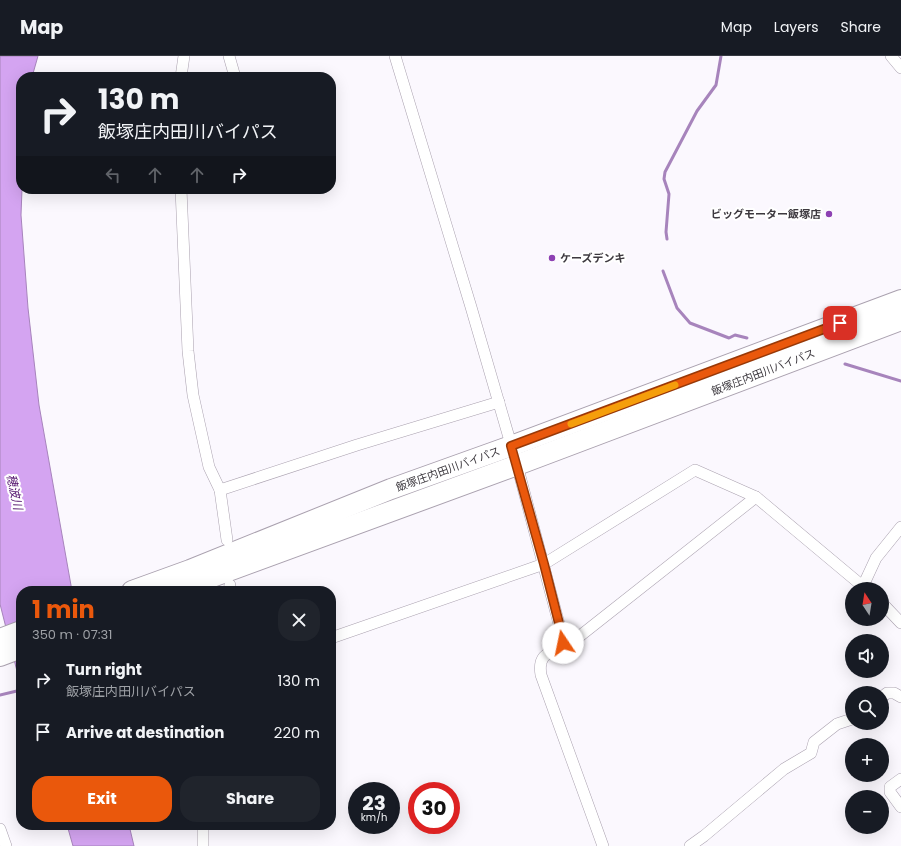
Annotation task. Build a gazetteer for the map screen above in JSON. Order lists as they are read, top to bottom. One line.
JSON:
{"streets":{"highway":["飯塚庄内田川バイパス"]},"water":["穂波川"],"places":["ビッグモーター飯塚店","ケーズデンキ"],"north":"top","page":{"header":"Map","nav":["Map","Layers","Share"],"turn":["130 m","飯塚庄内田川バイパス"],"map_buttons":["+","−"],"heading":["1 min","350 m · 07:31"],"list":[{"name":"Turn right","note":"飯塚庄内田川バイパス","value":"130 m"},{"name":"Arrive at destination","value":"220 m"}],"buttons":["Exit","Share"],"speed":"23 km/h","limit":"30"}}
